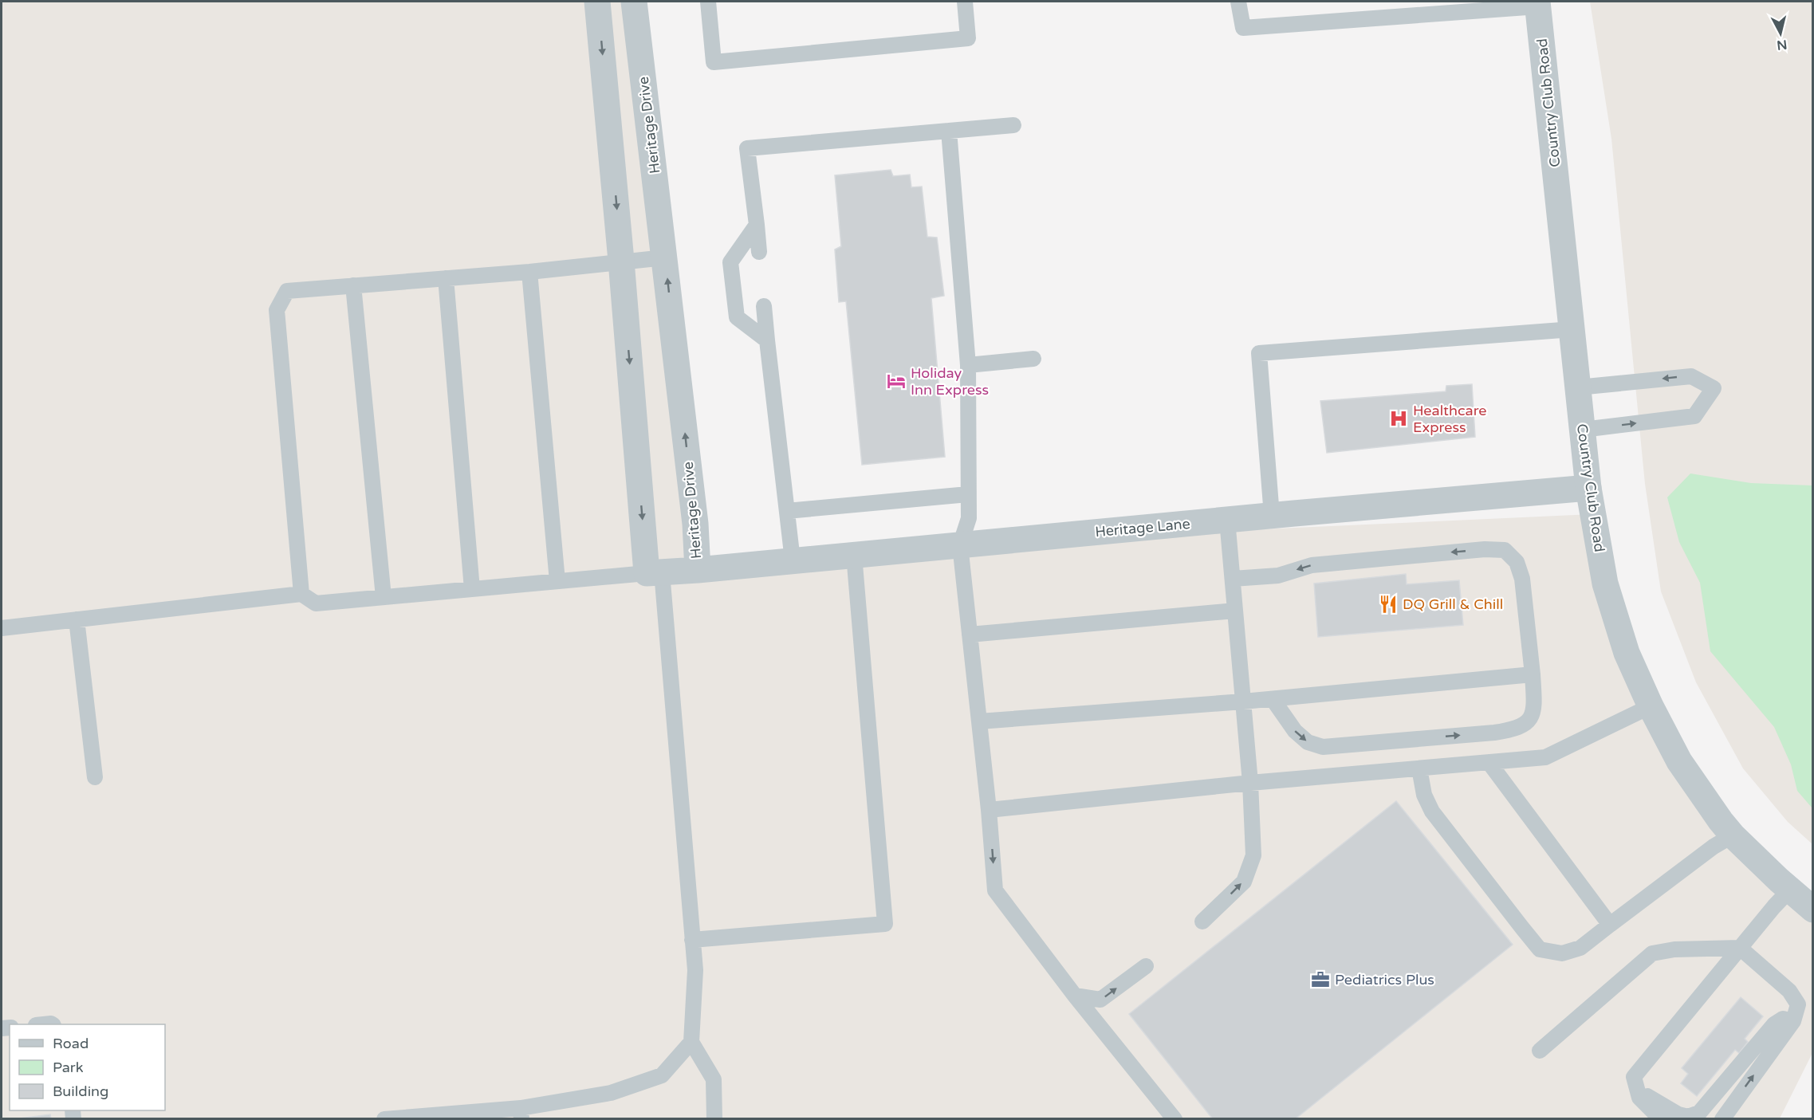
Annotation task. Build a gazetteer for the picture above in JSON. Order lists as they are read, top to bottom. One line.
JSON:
{"streets":{"street":["Country Club Road","Heritage Drive","Heritage Lane"]},"crossings":[["Country Club Road","Heritage Lane"],["Heritage Drive","Heritage Lane"]],"places":{"hotel":["Holiday Inn Express"],"hospital":["Healthcare Express"],"restaurant":["DQ Grill & Chill"],"office":["Pediatrics Plus"]},"legend":["Road","Park","Building"],"north":"bottom"}
